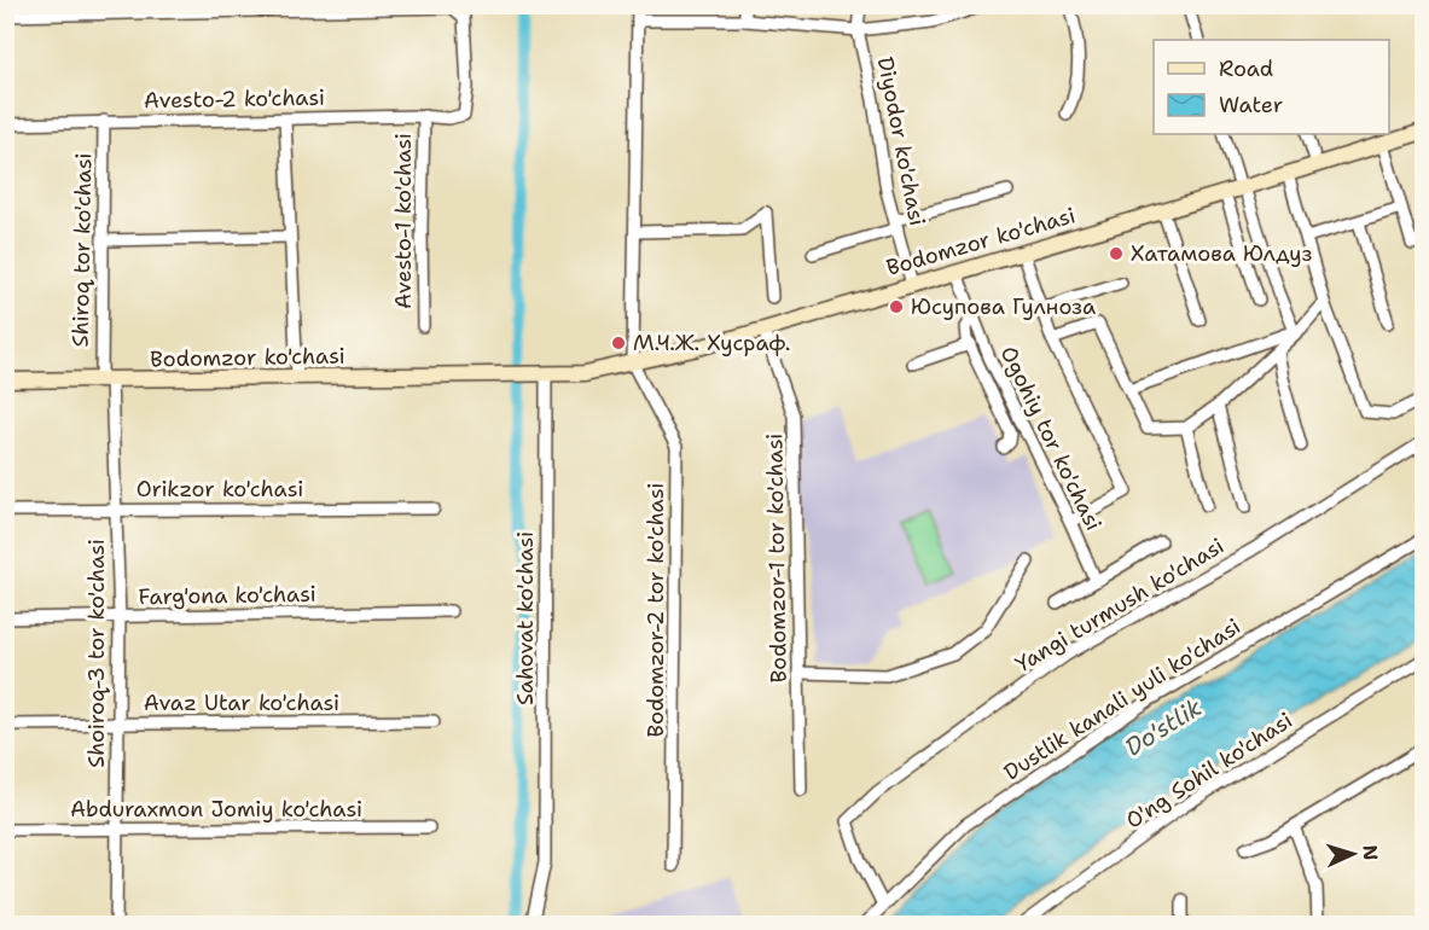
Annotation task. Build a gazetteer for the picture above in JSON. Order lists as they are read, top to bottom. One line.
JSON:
{"streets":{"street":["Avesto-2 ko'chasi","Diyodor ko'chasi","Avesto-1 ko'chasi","Bodomzor ko'chasi","Shiroq tor ko'chasi","Ogohiy tor ko'chasi","Orikzor ko'chasi","Bodomzor-1 tor ko'chasi","Farg'ona ko'chasi","Yangi turmush ko'chasi","Bodomzor-2 tor ko'chasi","Sahovat ko'chasi","Shoiroq-3 tor ko'chasi","Dustlik kanali yuli ko'chasi","Avaz Utar ko'chasi","O'ng Sohil ko'chasi","Abduraxmon Jomiy ko'chasi"]},"crossings":[["Avesto-2 ko'chasi","Avesto-1 ko'chasi"],["Avesto-2 ko'chasi","Shiroq tor ko'chasi"],["Diyodor ko'chasi","Bodomzor ko'chasi"],["Bodomzor ko'chasi","Shiroq tor ko'chasi"],["Bodomzor ko'chasi","Ogohiy tor ko'chasi"],["Bodomzor ko'chasi","Bodomzor-1 tor ko'chasi"],["Bodomzor ko'chasi","Bodomzor-2 tor ko'chasi"],["Bodomzor ko'chasi","Sahovat ko'chasi"],["Bodomzor ko'chasi","Shoiroq-3 tor ko'chasi"],["Shiroq tor ko'chasi","Shoiroq-3 tor ko'chasi"],["Orikzor ko'chasi","Shoiroq-3 tor ko'chasi"],["Farg'ona ko'chasi","Shoiroq-3 tor ko'chasi"],["Yangi turmush ko'chasi","Dustlik kanali yuli ko'chasi"],["Shoiroq-3 tor ko'chasi","Avaz Utar ko'chasi"],["Shoiroq-3 tor ko'chasi","Abduraxmon Jomiy ko'chasi"]],"water":["Do'stlik"],"places":["Хатамова Юлдуз","Юсупова Гулноза","М.Ч.Ж. Хусраф."],"legend":["Road","Water"],"north":"right"}
